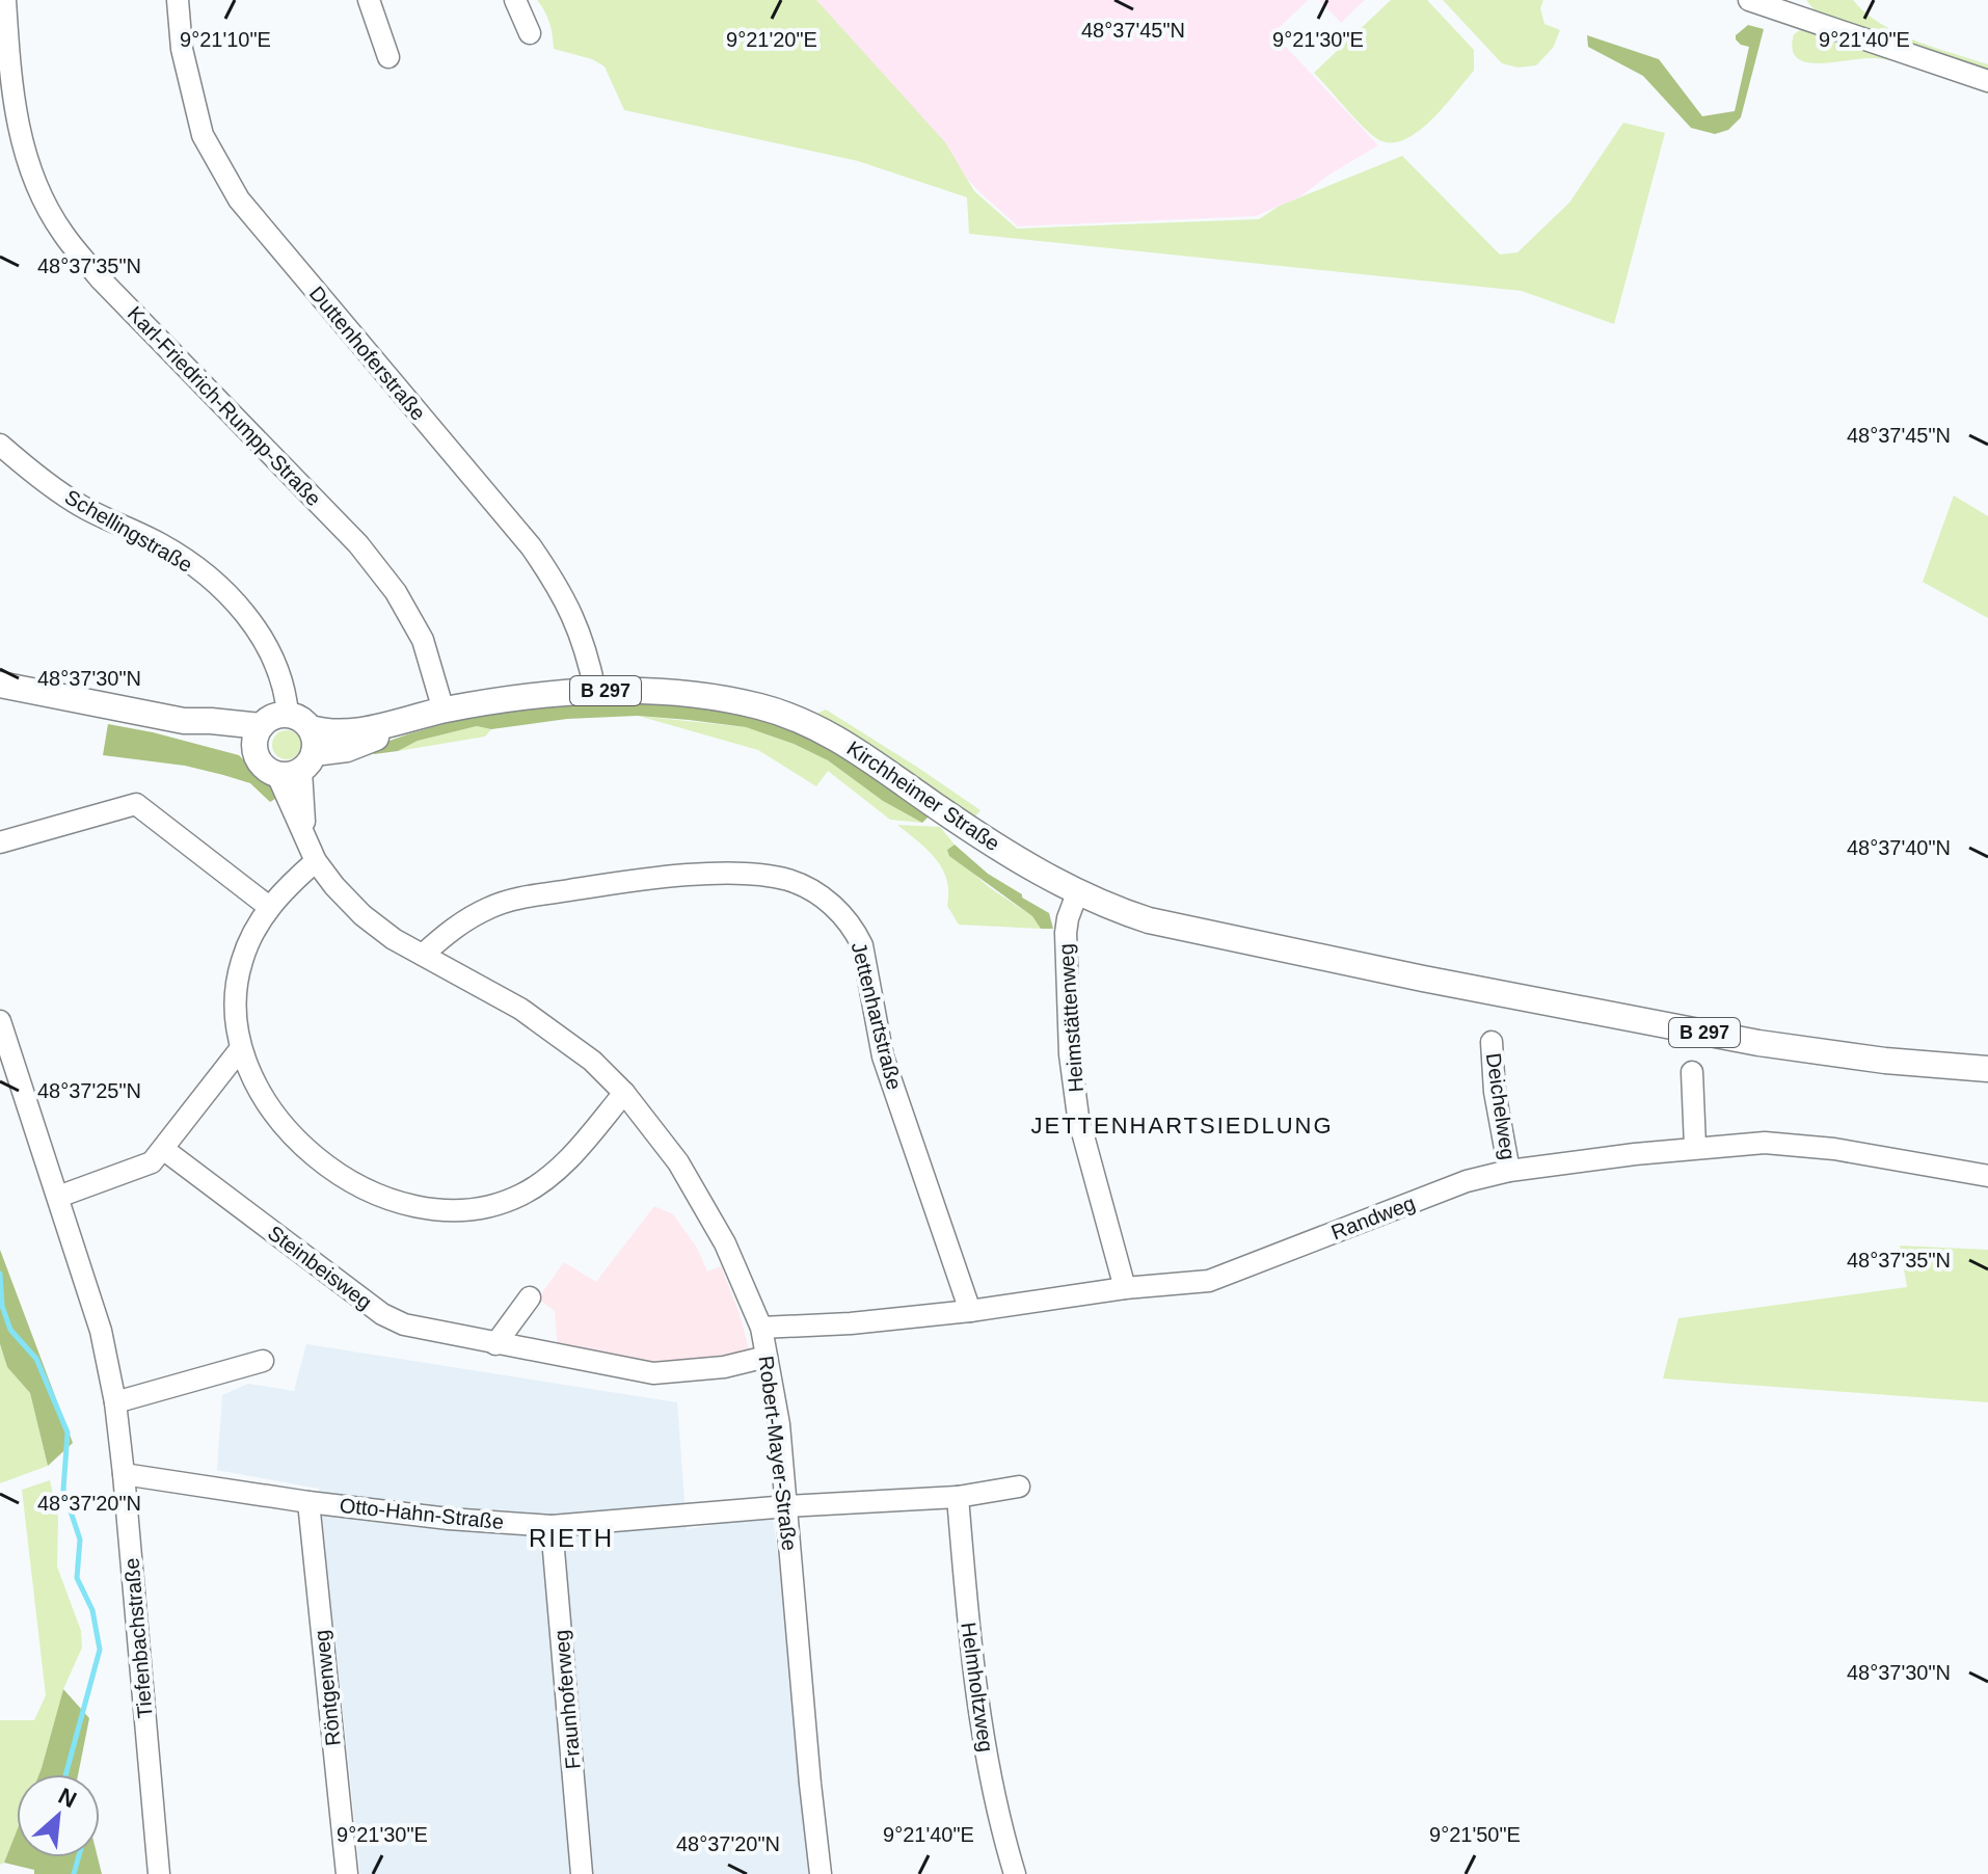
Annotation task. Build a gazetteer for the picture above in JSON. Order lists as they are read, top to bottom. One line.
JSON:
{"streets":{"main road":["B 297","Kirchheimer Straße"],"street":["Duttenhoferstraße","Karl-Friedrich-Rumpp-Straße","Schellingstraße","Jettenhartstraße","Heimstättenweg","Deichelweg","Randweg","Steinbeisweg","Robert-Mayer-Straße","Otto-Hahn-Straße","Tiefenbachstraße","Helmholtzweg","Röntgenweg","Fraunhoferweg"]},"crossings":[["Duttenhoferstraße","Kirchheimer Straße"],["Karl-Friedrich-Rumpp-Straße","Kirchheimer Straße"],["Schellingstraße","Kirchheimer Straße"],["Schellingstraße","Robert-Mayer-Straße"],["Kirchheimer Straße","Heimstättenweg"],["Kirchheimer Straße","Robert-Mayer-Straße"],["Jettenhartstraße","Randweg"],["Jettenhartstraße","Robert-Mayer-Straße"],["Heimstättenweg","Randweg"],["Deichelweg","Randweg"],["Randweg","Robert-Mayer-Straße"],["Steinbeisweg","Robert-Mayer-Straße"],["Robert-Mayer-Straße","Otto-Hahn-Straße"],["Otto-Hahn-Straße","Tiefenbachstraße"],["Otto-Hahn-Straße","Helmholtzweg"],["Otto-Hahn-Straße","Röntgenweg"],["Otto-Hahn-Straße","Fraunhoferweg"]],"districts":["JETTENHARTSIEDLUNG","RIETH"],"north":"top right","coordinates":["48°37'45\"N","9°21'10\"E","9°21'20\"E","9°21'30\"E","9°21'40\"E","48°37'35\"N","48°37'30\"N","48°37'40\"N","48°37'25\"N","48°37'20\"N","9°21'50\"E"]}
